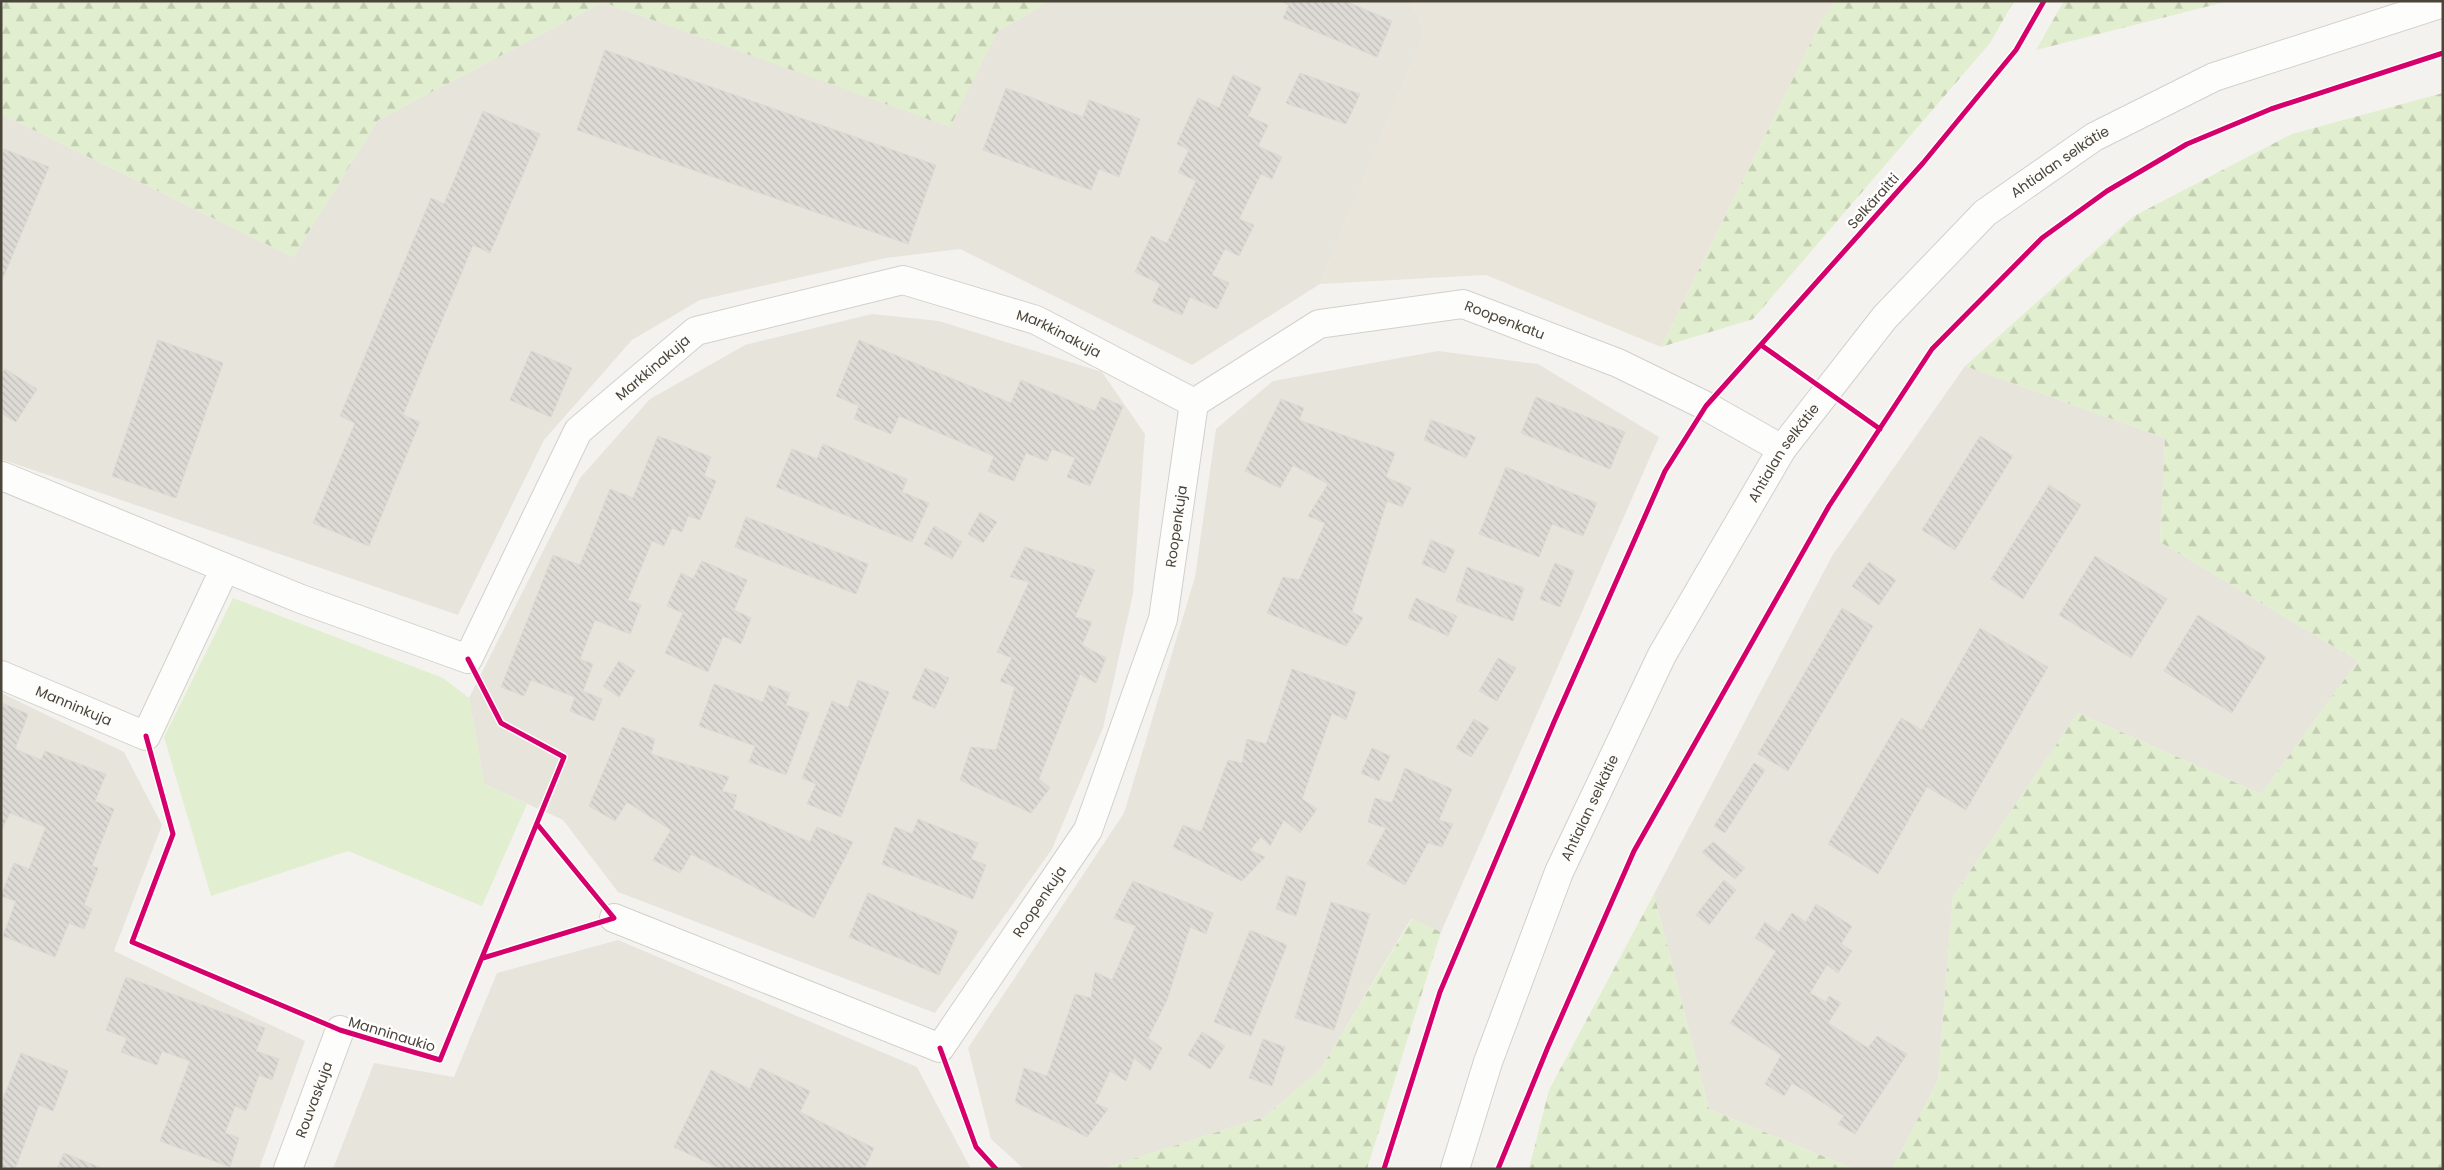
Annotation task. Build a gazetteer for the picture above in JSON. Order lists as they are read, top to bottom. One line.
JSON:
{"streets":{"street":["Ahtialan selkätie","Roopenkatu","Markkinakuja","Roopenkuja","Manninkuja","Rouvaskuja"],"cycle path":["Selkäraitti","Manninaukio"]},"crossings":[["Ahtialan selkätie","Roopenkatu"],["Roopenkatu","Markkinakuja"],["Roopenkatu","Roopenkuja"],["Markkinakuja","Roopenkuja"],["Markkinakuja","Manninkuja"]]}
